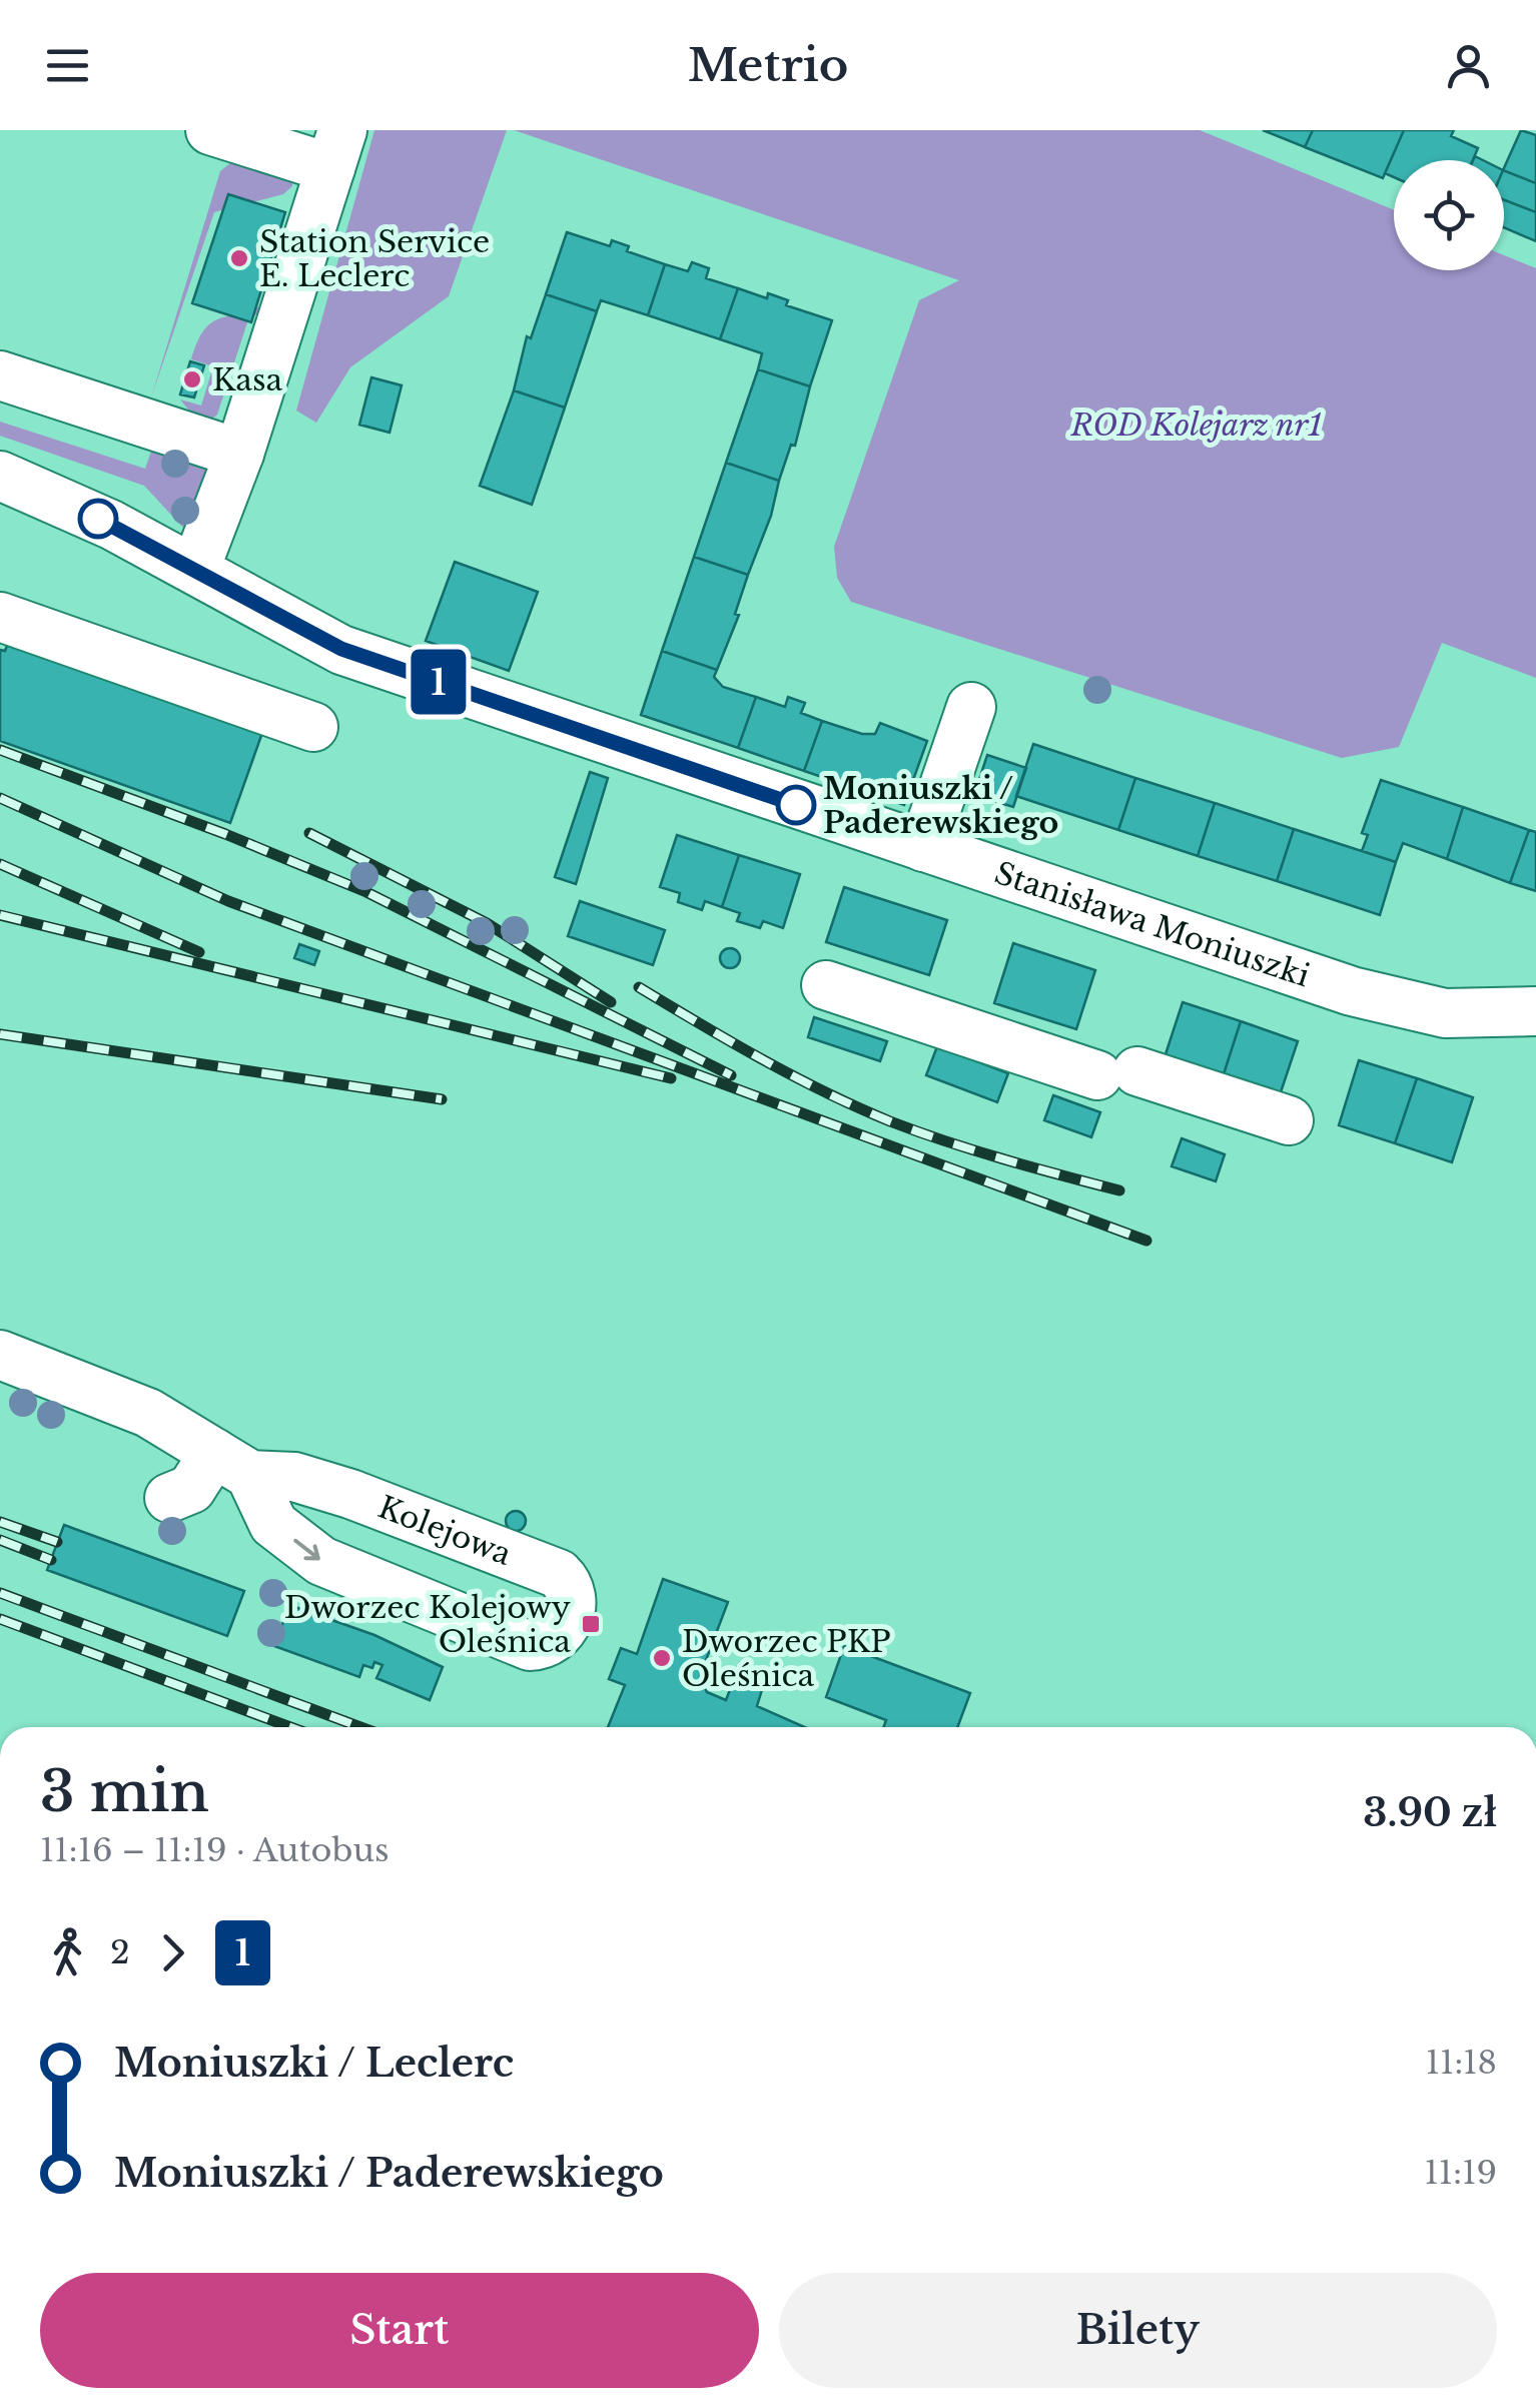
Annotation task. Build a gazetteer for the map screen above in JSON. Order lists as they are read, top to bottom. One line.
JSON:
{"streets":{"street":["Stanisława Moniuszki","Kolejowa"]},"parks":["ROD Kolejarz nr1"],"places":{"other":["Station Service E. Leclerc","Kasa","Moniuszki / Paderewskiego","Dworzec PKP Oleśnica"],"transit":["Dworzec Kolejowy Oleśnica"]},"lines":["bus line 1"],"page":{"header":"Metrio","on_map":"1","heading":["3 min","11:16 – 11:19 · Autobus","3.90 zł"],"legs":["2","1"],"list":[{"name":"Moniuszki / Leclerc","value":"11:18"},{"name":"Moniuszki / Paderewskiego","value":"11:19"}],"buttons":["Start","Bilety"]}}
